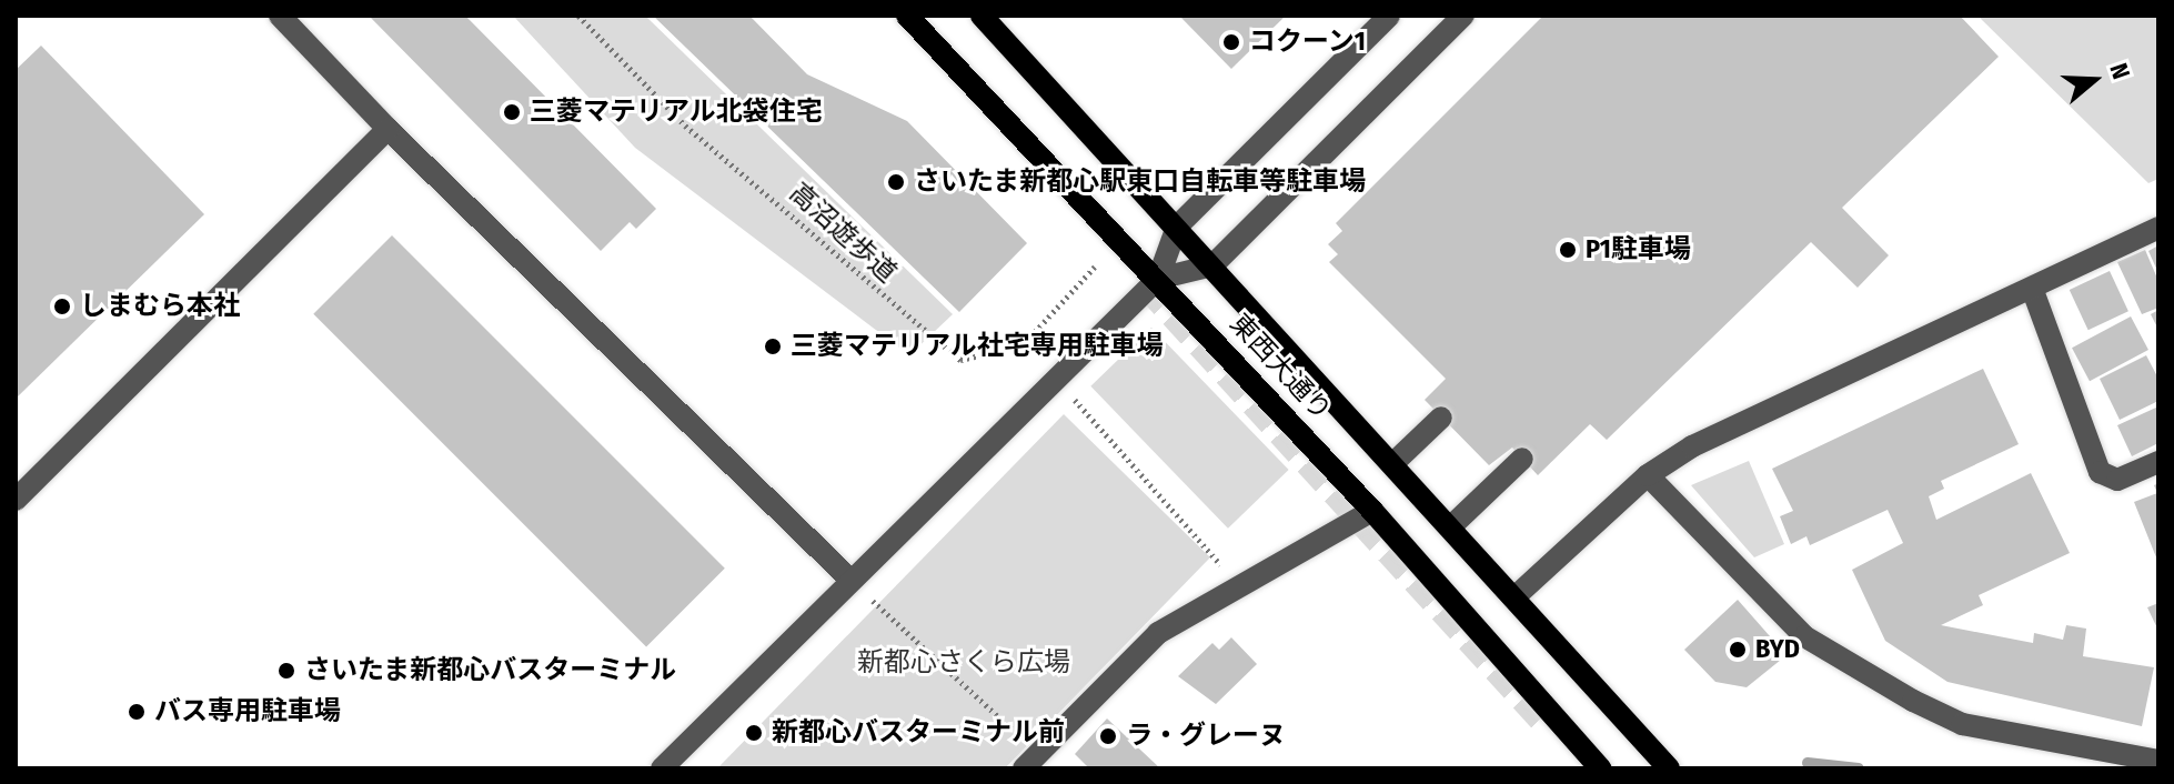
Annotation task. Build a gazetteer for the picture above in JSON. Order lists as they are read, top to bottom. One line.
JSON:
{"streets":{"main road":["東西大通り"],"path":["高沼遊歩道"]},"parks":["新都心さくら広場"],"places":["コクーン1","三菱マテリアル北袋住宅","さいたま新都心駅東口自転車等駐車場","P1駐車場","しまむら本社","三菱マテリアル社宅専用駐車場","BYD","さいたま新都心バスターミナル","バス専用駐車場","新都心バスターミナル前","ラ・グレーヌ"],"north":"right"}
